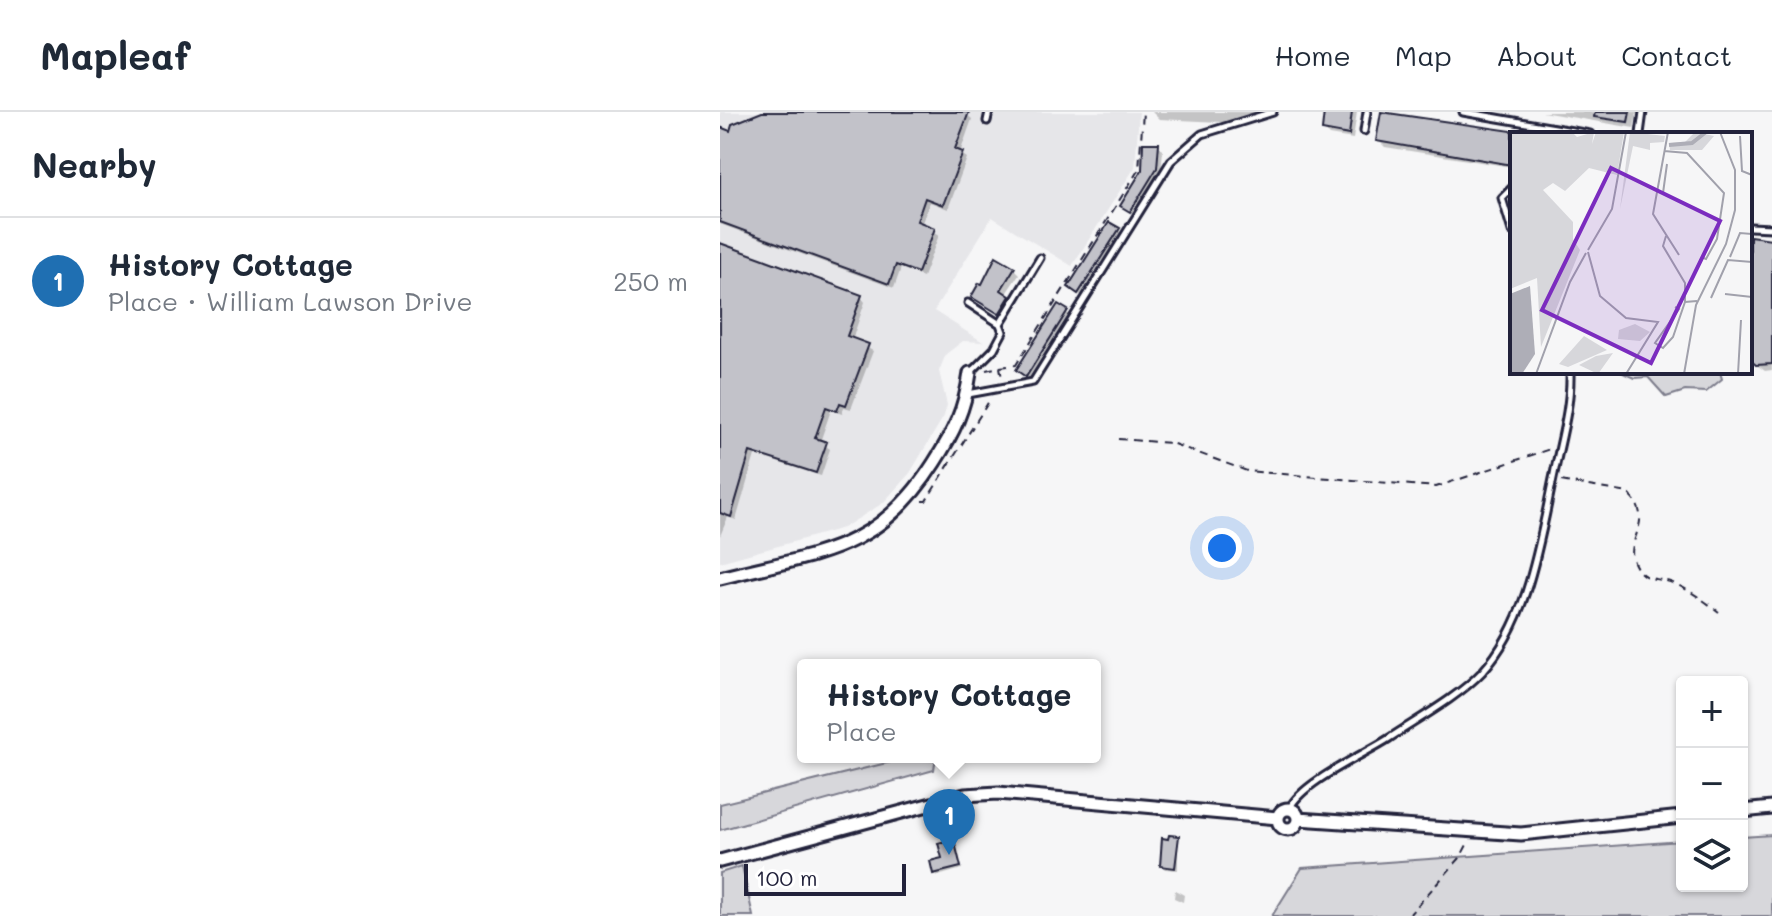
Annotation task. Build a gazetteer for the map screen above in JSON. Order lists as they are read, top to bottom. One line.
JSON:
{"scale_bar":"100 m","page":{"header":"Mapleaf","nav":["Home","Map","About","Contact"],"heading":"Nearby","list":[{"mark":"1","name":"History Cottage","note":"Place · William Lawson Drive","value":"250 m"}],"popup":["History Cottage","Place"],"map_buttons":["+","−"],"pins":"1","scale":"100 m"}}
